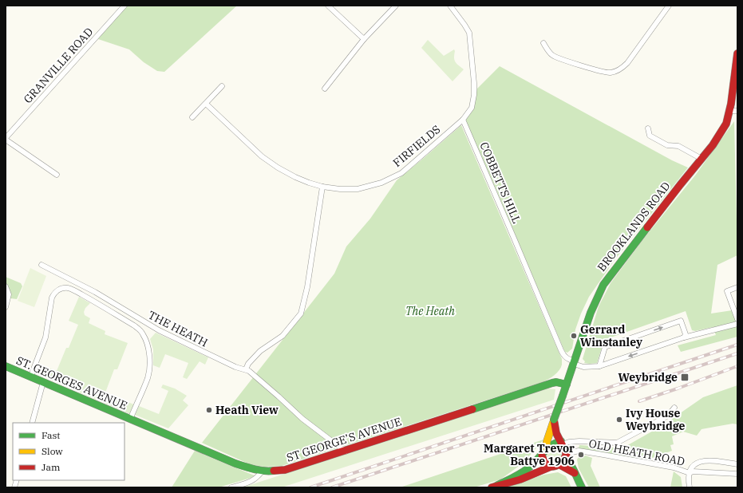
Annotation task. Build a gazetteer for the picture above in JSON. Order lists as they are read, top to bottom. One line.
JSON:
{"streets":{"main road":["BROOKLANDS ROAD","ST. GEORGES AVENUE","ST GEORGE’S AVENUE"],"street":["GRANVILLE ROAD","FIRFIELDS","COBBETTS HILL","THE HEATH","OLD HEATH ROAD"]},"crossings":[["FIRFIELDS","COBBETTS HILL"],["COBBETTS HILL","BROOKLANDS ROAD"],["BROOKLANDS ROAD","ST GEORGE’S AVENUE"],["BROOKLANDS ROAD","OLD HEATH ROAD"],["THE HEATH","ST GEORGE’S AVENUE"],["ST. GEORGES AVENUE","ST GEORGE’S AVENUE"]],"parks":["The Heath"],"places":{"other":["Gerrard Winstanley","Heath View","Ivy House Weybridge","Margaret Trevor Battye 1906"],"transit":["Weybridge"]},"legend":["Fast","Slow","Jam"]}
